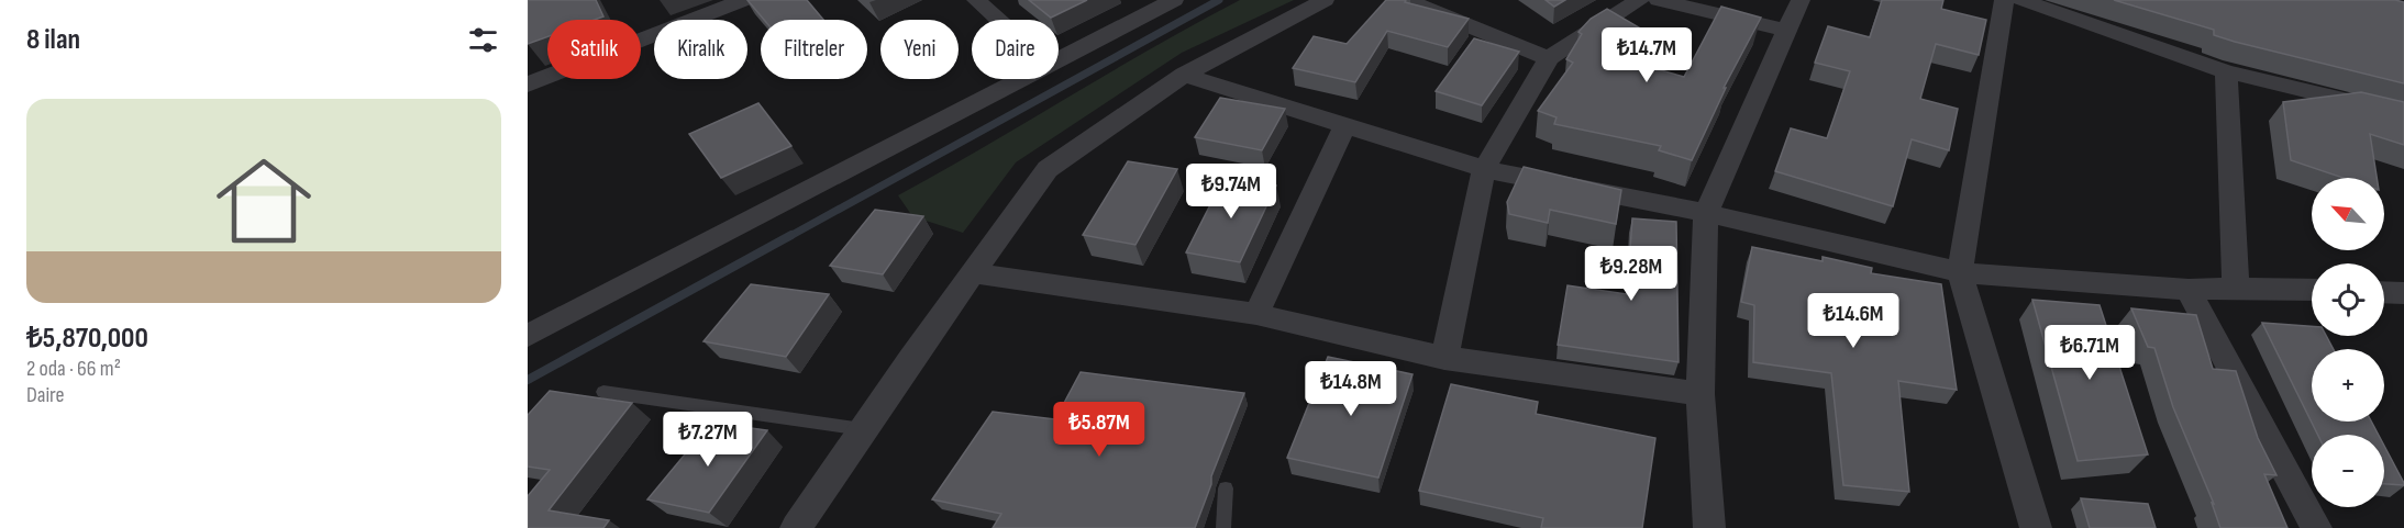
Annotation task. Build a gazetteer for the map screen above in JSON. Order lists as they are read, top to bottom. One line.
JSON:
{"north":"top left","page":{"heading":"8 ilan","chip":["Satılık","Kiralık","Filtreler","Yeni","Daire"],"price":["₺14.7M","₺9.74M","₺9.28M","₺14.6M","₺6.71M","₺14.8M","₺5.87M","₺7.27M"],"list":[{"name":"₺5,870,000","note":"2 oda · 66 m² · Daire"}],"map_buttons":["+","−"]}}
